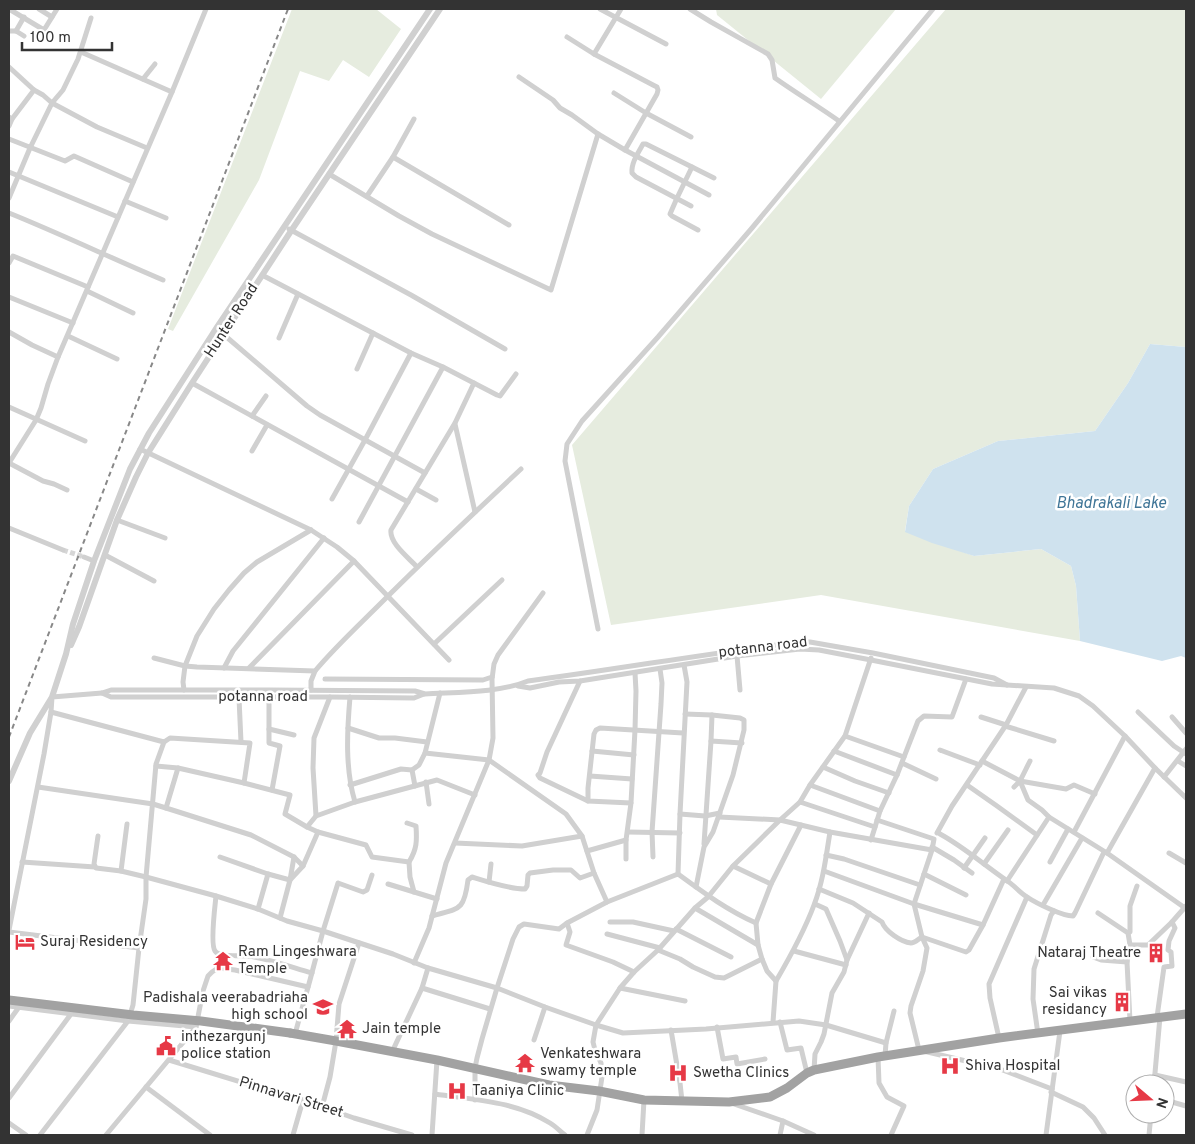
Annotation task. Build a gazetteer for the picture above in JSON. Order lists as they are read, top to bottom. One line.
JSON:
{"streets":{"street":["Hunter Road","potanna road","Pinnavari Street"]},"crossings":[["Hunter Road","potanna road"]],"water":["Bhadrakali Lake"],"places":{"hotel":["Suraj Residency"],"building":["Nataraj Theatre","Sai vikas residancy"],"temple":["Ram Lingeshwara Temple","Jain temple","Venkateshwara swamy temple"],"school or university":["Padishala veerabadriaha high school"],"public building":["inthezargunj police station"],"hospital":["Shiva Hospital","Swetha Clinics","Taaniya Clinic"]},"scale_bar":"100 m","north":"right"}
